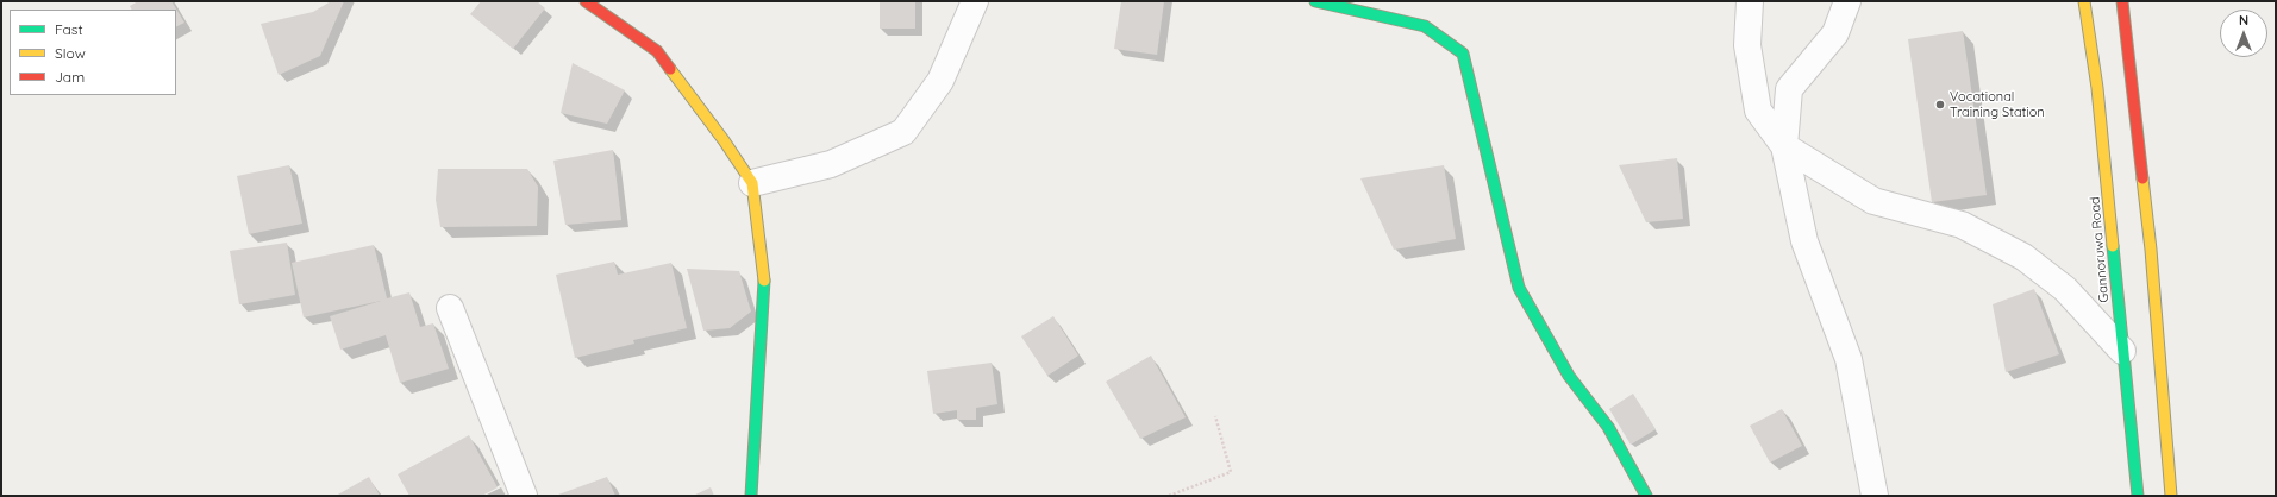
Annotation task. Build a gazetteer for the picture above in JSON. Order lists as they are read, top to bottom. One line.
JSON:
{"streets":{"street":["Gannoruwa Road"]},"places":["Vocational Training Station"],"legend":["Fast","Slow","Jam"],"north":"top"}
